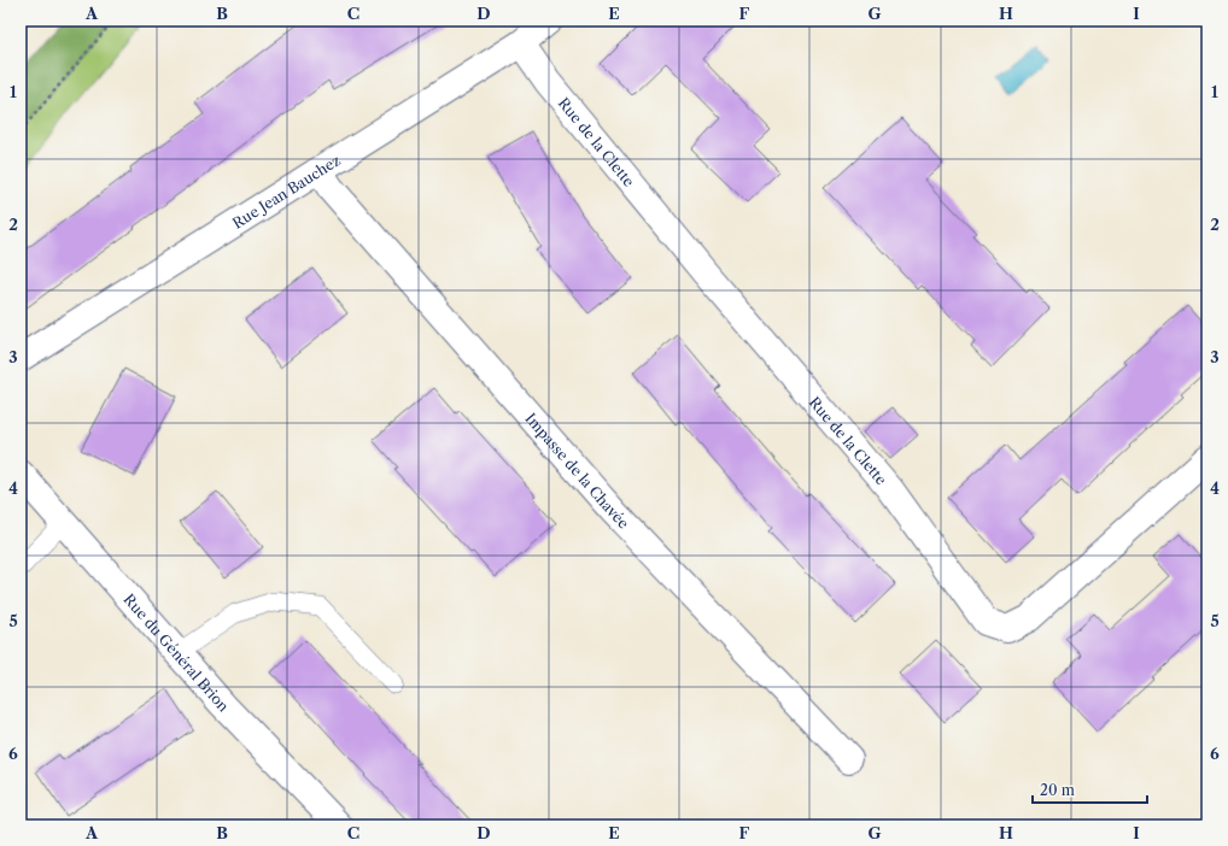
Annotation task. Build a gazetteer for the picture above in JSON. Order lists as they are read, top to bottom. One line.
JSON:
{"streets":{"street":["Rue de la Clette","Rue Jean Bauchez","Impasse de la Chavée","Rue du Général Brion"]},"crossings":[["Rue de la Clette","Rue Jean Bauchez"],["Rue Jean Bauchez","Impasse de la Chavée"]],"scale_bar":"20 m","grid":{"columns":["A","B","C","D","E","F","G","H","I"],"rows":["1","2","3","4","5","6"]}}
